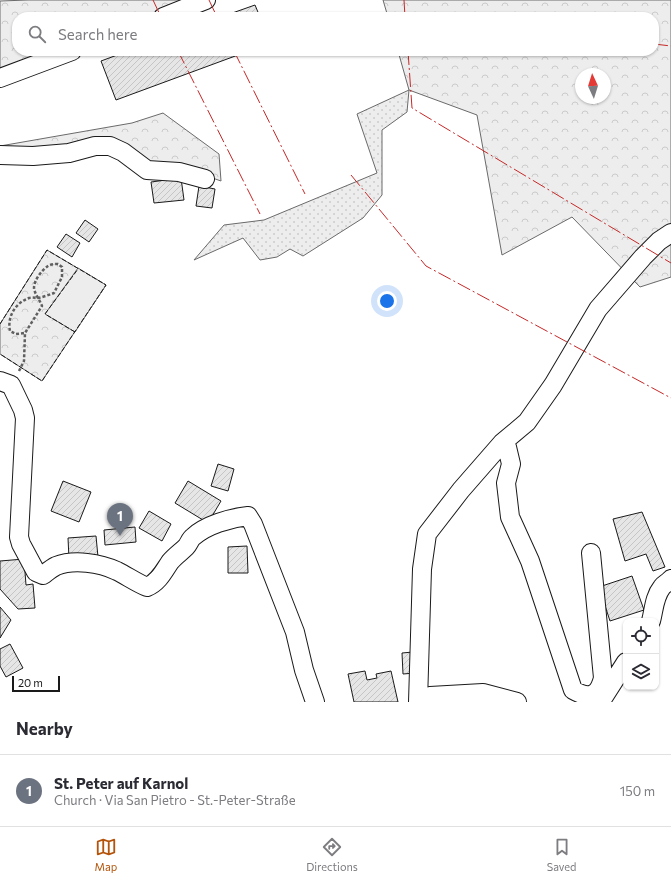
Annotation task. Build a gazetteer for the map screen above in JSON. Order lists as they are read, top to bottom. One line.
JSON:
{"scale_bar":"20 m","north":"top","page":{"search":"Search here","pins":"1","scale":"20 m","heading":"Nearby","list":[{"mark":"1","name":"St. Peter auf Karnol","note":"Church · Via San Pietro - St.-Peter-Straße","value":"150 m"}],"nav":["Map","Directions","Saved"]}}
